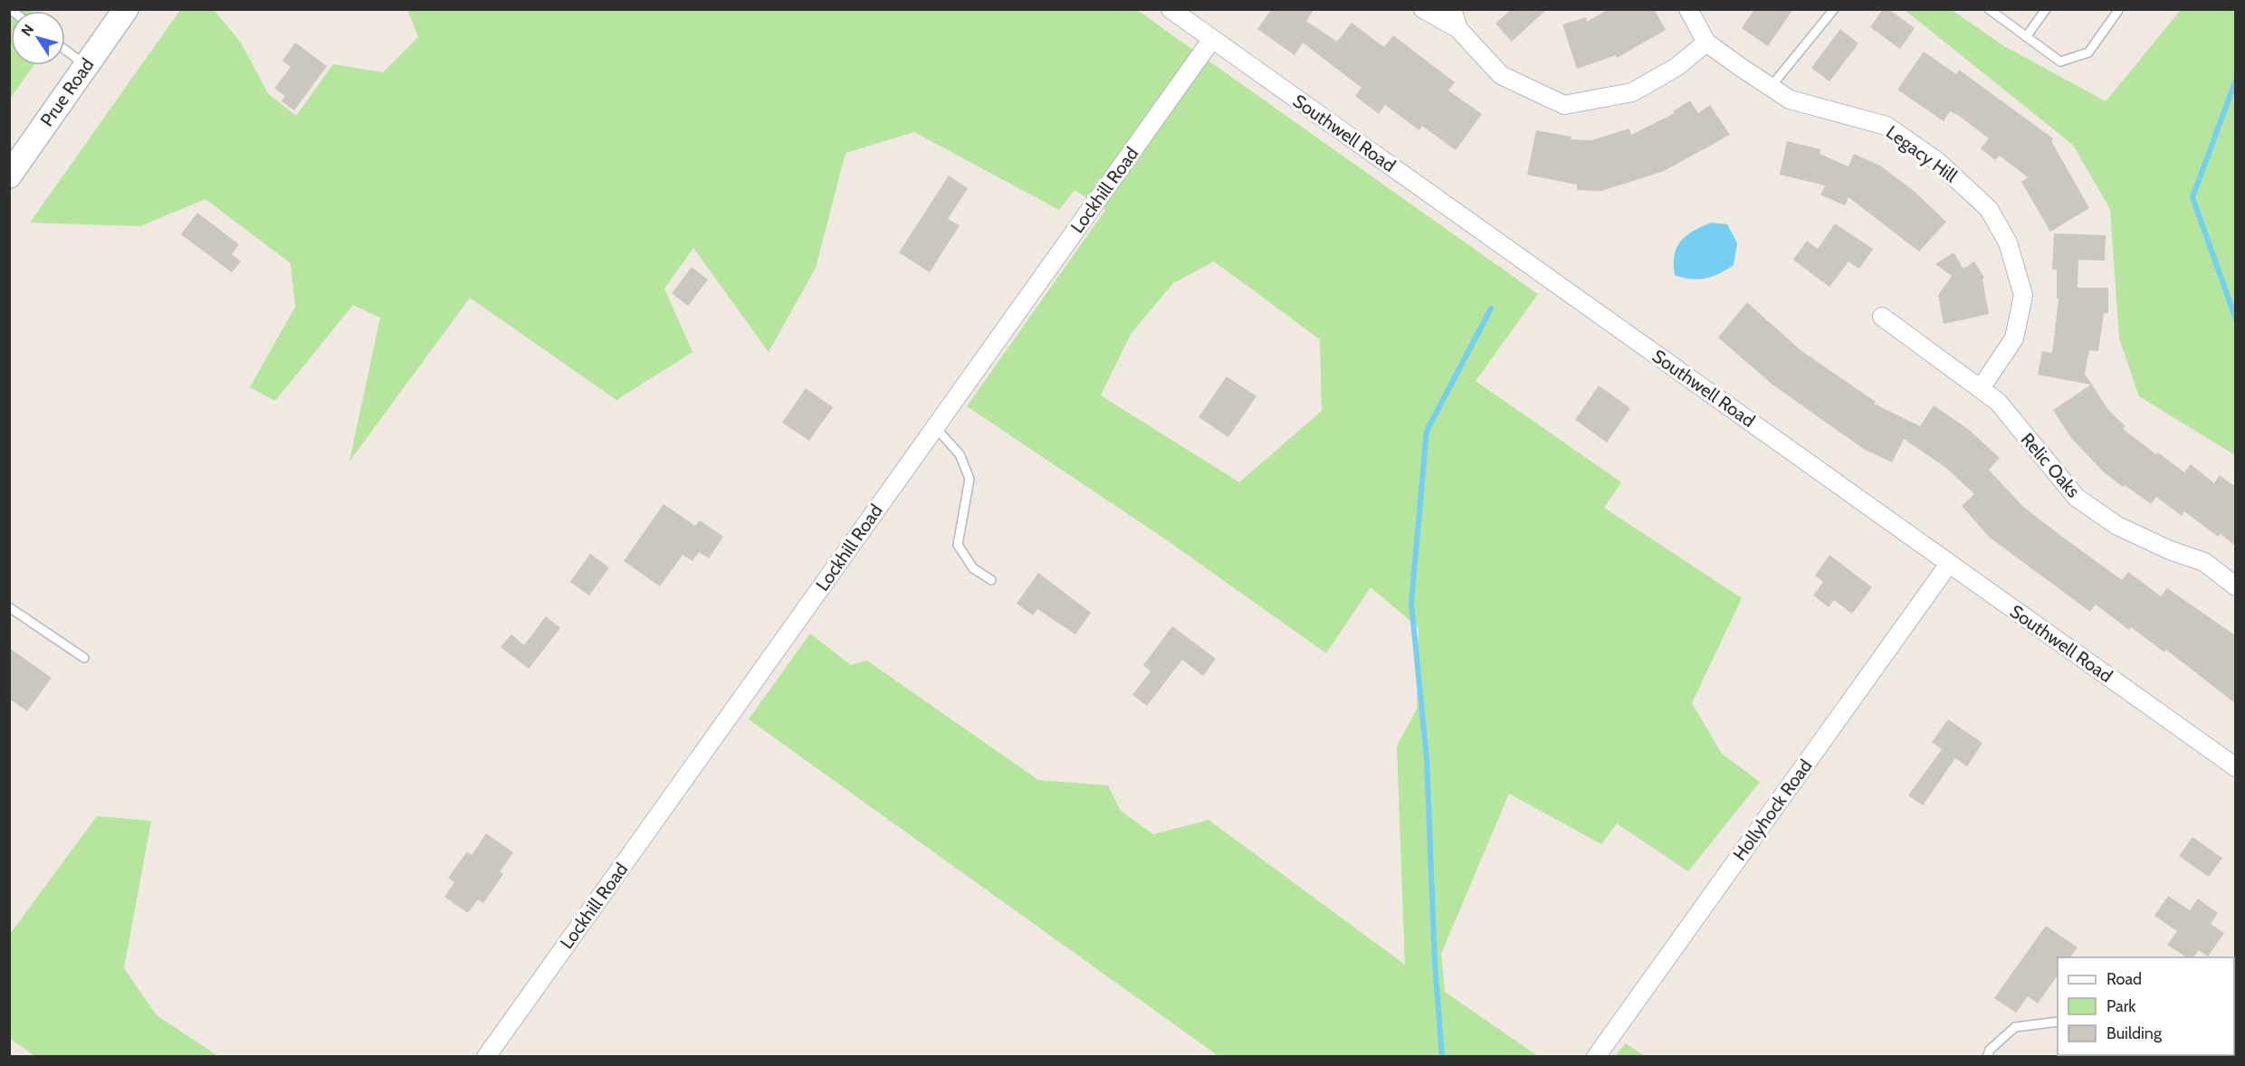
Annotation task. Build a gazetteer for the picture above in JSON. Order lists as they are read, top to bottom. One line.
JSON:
{"streets":{"main road":["Prue Road"],"street":["Southwell Road","Legacy Hill","Lockhill Road","Relic Oaks","Hollyhock Road"]},"crossings":[["Southwell Road","Lockhill Road"],["Southwell Road","Hollyhock Road"],["Legacy Hill","Relic Oaks"]],"legend":["Road","Park","Building"],"north":"top left"}
